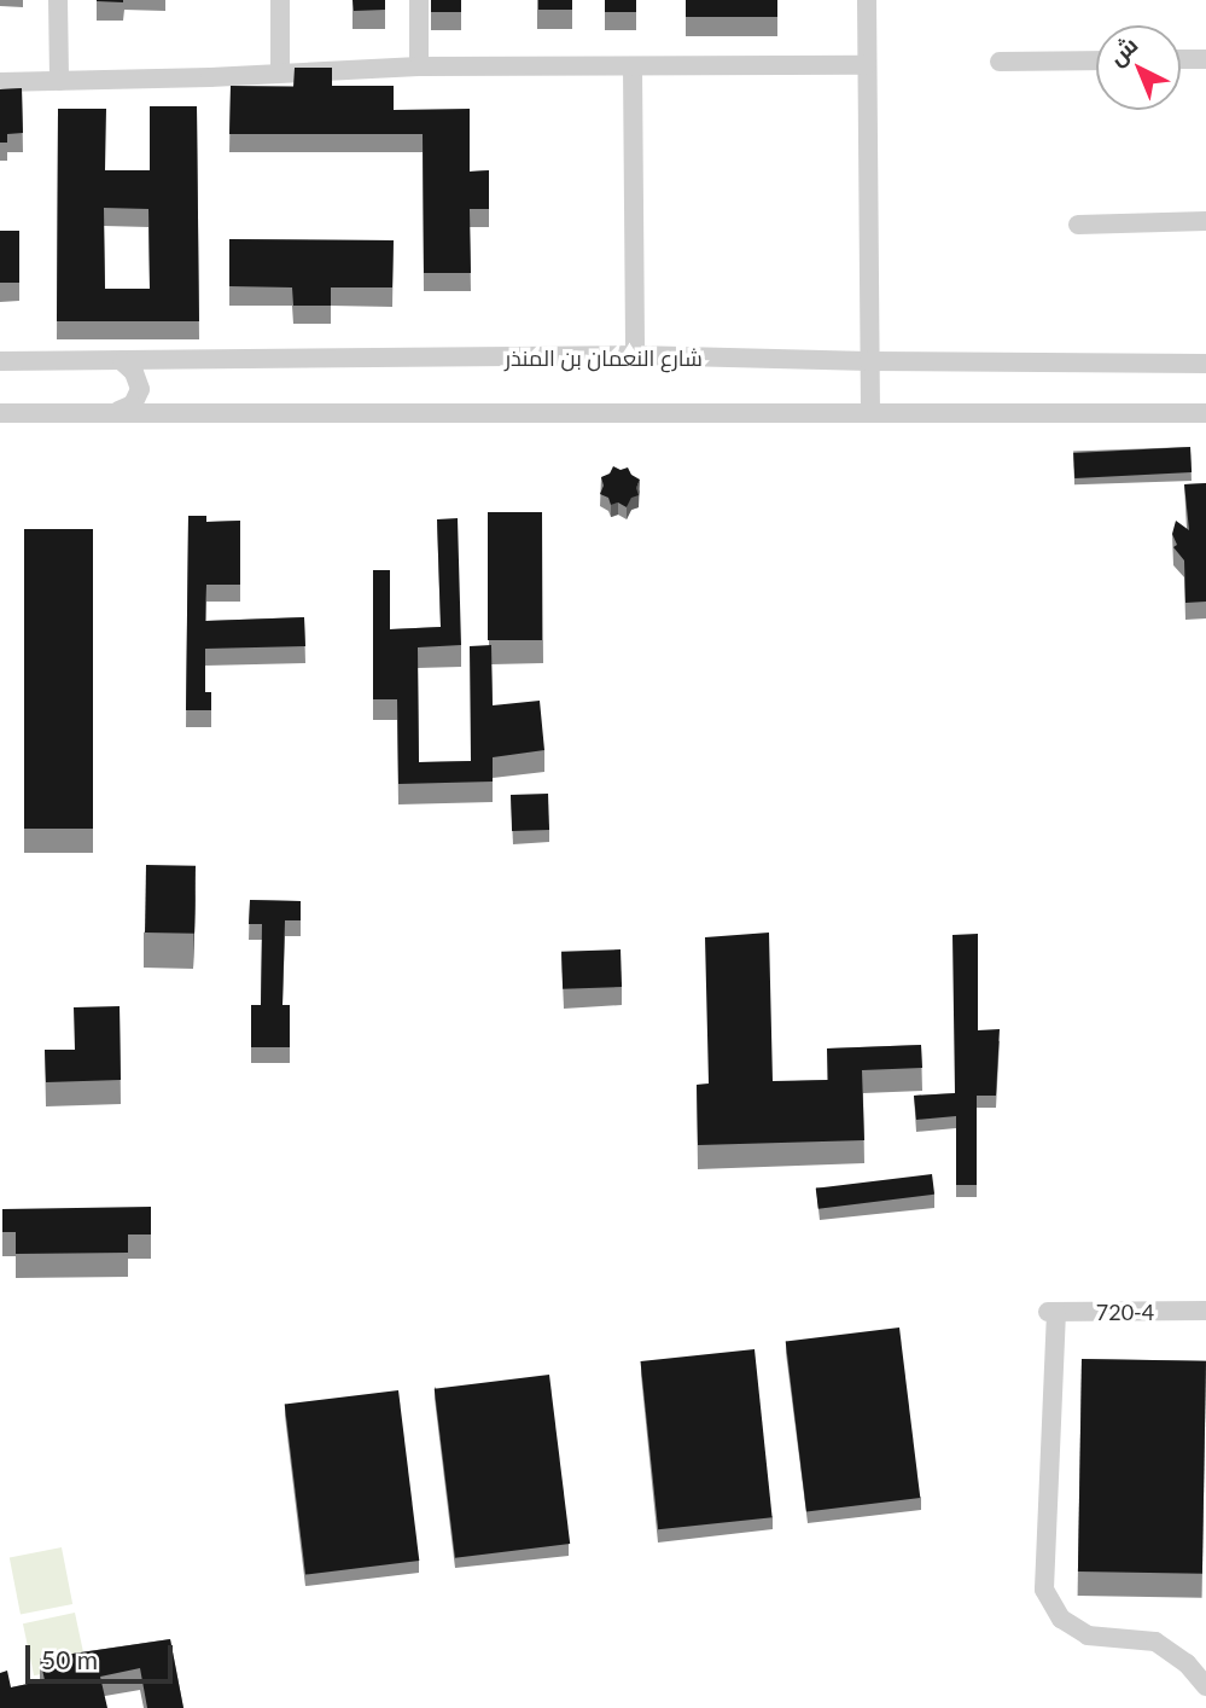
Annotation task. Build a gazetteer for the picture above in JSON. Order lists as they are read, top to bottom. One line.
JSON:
{"streets":{"street":["شارع النعمان بن المنذر","720-4"]},"scale_bar":"50 m","north":"top left"}
